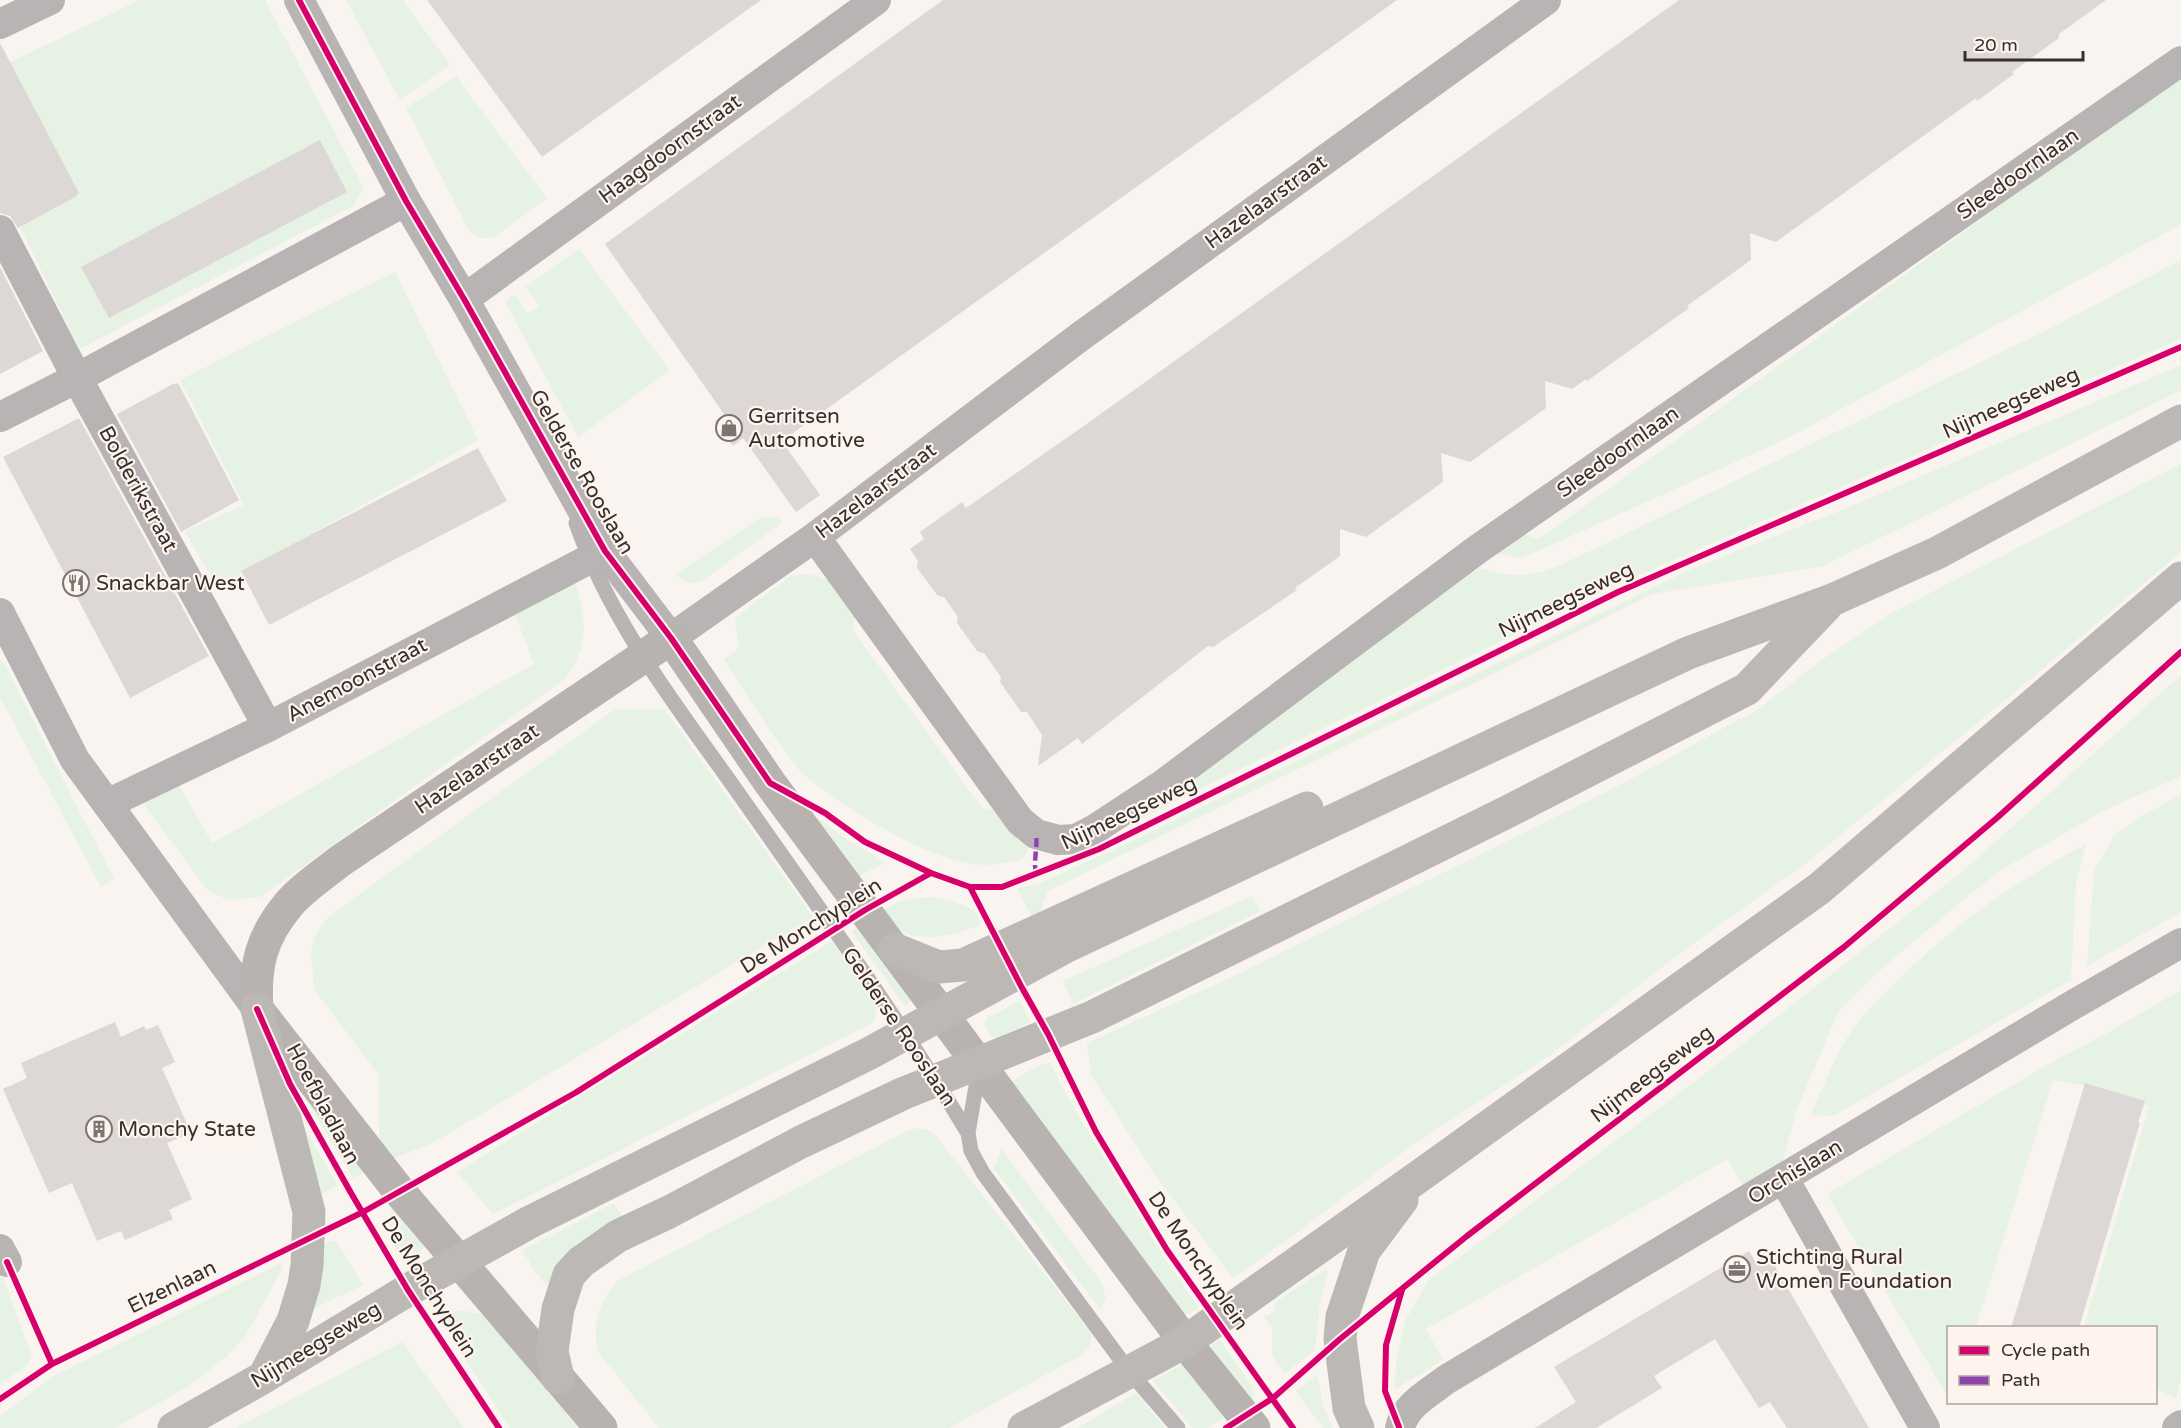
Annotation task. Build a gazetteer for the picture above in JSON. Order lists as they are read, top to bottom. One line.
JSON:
{"streets":{"main road":["Nijmeegseweg","De Monchyplein"],"street":["Haagdoornstraat","Sleedoornlaan","Hazelaarstraat","Gelderse Rooslaan","Bolderikstraat","Anemoonstraat","Hoefbladlaan","Orchislaan"],"cycle path":["Elzenlaan"]},"crossings":[["Haagdoornstraat","Gelderse Rooslaan"],["Sleedoornlaan","Hazelaarstraat"],["Hazelaarstraat","Gelderse Rooslaan"],["Hazelaarstraat","Hoefbladlaan"],["Nijmeegseweg","De Monchyplein"],["Nijmeegseweg","Hoefbladlaan"],["Gelderse Rooslaan","Anemoonstraat"],["Gelderse Rooslaan","De Monchyplein"],["Bolderikstraat","Anemoonstraat"],["Anemoonstraat","Hoefbladlaan"],["De Monchyplein","Hoefbladlaan"]],"places":{"shop":["Gerritsen Automotive"],"restaurant":["Snackbar West"],"building":["Monchy State"],"office":["Stichting Rural Women Foundation"]},"legend":["Cycle path","Path"],"scale_bar":"20 m"}
